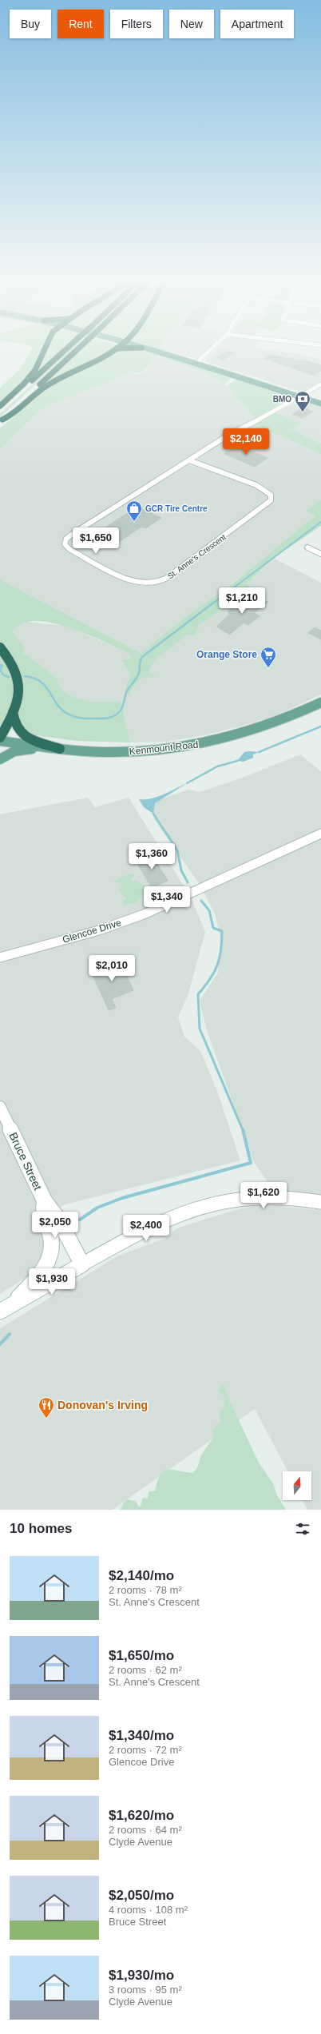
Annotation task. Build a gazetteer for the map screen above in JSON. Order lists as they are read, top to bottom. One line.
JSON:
{"streets":{"main road":["Kenmount Road","Bruce Street"],"street":["St. Anne's Crescent","Glencoe Drive"]},"places":{"bank":["BMO"],"shop":["GCR Tire Centre"],"supermarket":["Orange Store"],"restaurant":["Donovan's Irving"]},"north":"top","page":{"chip":["Buy","Rent","Filters","New","Apartment"],"price":["$2,140","$1,650","$1,210","$1,360","$1,340","$2,010","$1,620","$2,050","$2,400","$1,930"],"heading":"10 homes","list":[{"name":"$2,140/mo","note":"2 rooms · 78 m² · St. Anne's Crescent"},{"name":"$1,650/mo","note":"2 rooms · 62 m² · St. Anne's Crescent"},{"name":"$1,340/mo","note":"2 rooms · 72 m² · Glencoe Drive"},{"name":"$1,620/mo","note":"2 rooms · 64 m² · Clyde Avenue"},{"name":"$2,050/mo","note":"4 rooms · 108 m² · Bruce Street"},{"name":"$1,930/mo","note":"3 rooms · 95 m² · Clyde Avenue"}]}}
